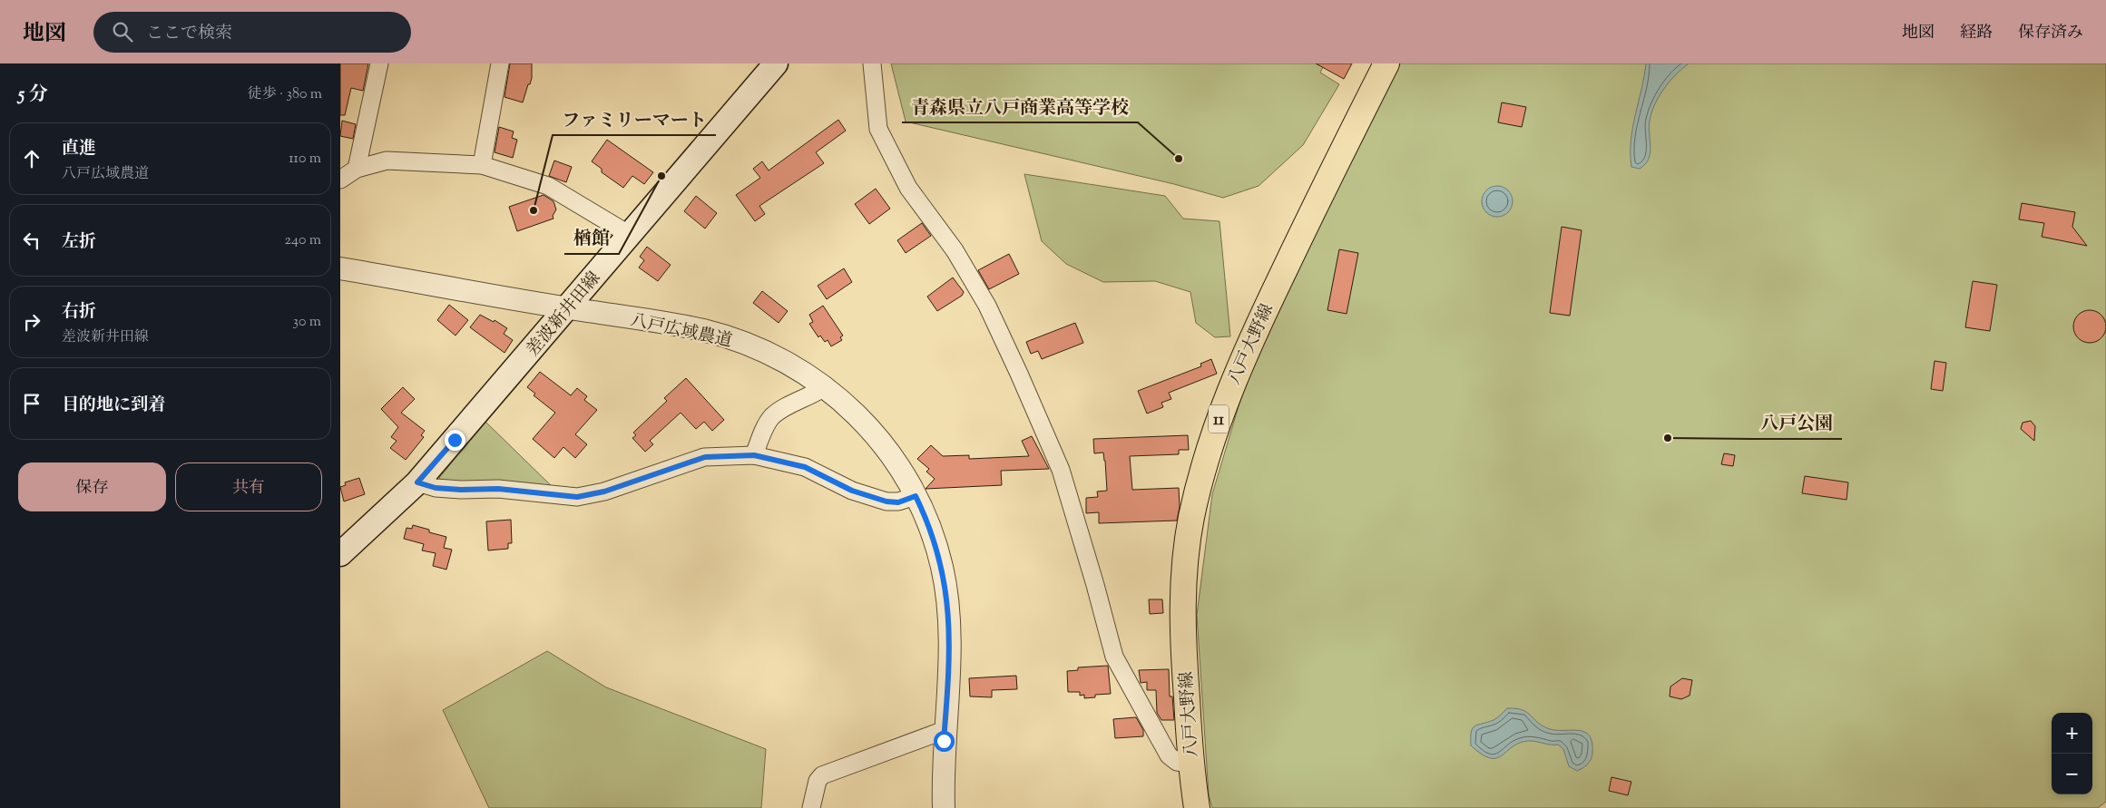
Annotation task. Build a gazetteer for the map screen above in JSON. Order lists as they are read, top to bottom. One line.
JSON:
{"streets":{"main road":["差波新井田線","八戸大野線","11"],"street":["八戸広域農道"]},"crossings":[["差波新井田線","八戸広域農道"]],"places":["青森県立八戸商業高等学校","楢館","ファミリーマート","八戸公園"],"page":{"header":"地図","search":"ここで検索","nav":["地図","経路","保存済み"],"heading":["5 分","徒歩 · 380 m"],"list":[["直進","八戸広域農道","110 m"],["左折","240 m"],["右折","差波新井田線","30 m"],"目的地に到着"],"buttons":["保存","共有"],"map_buttons":["+","−"]}}
